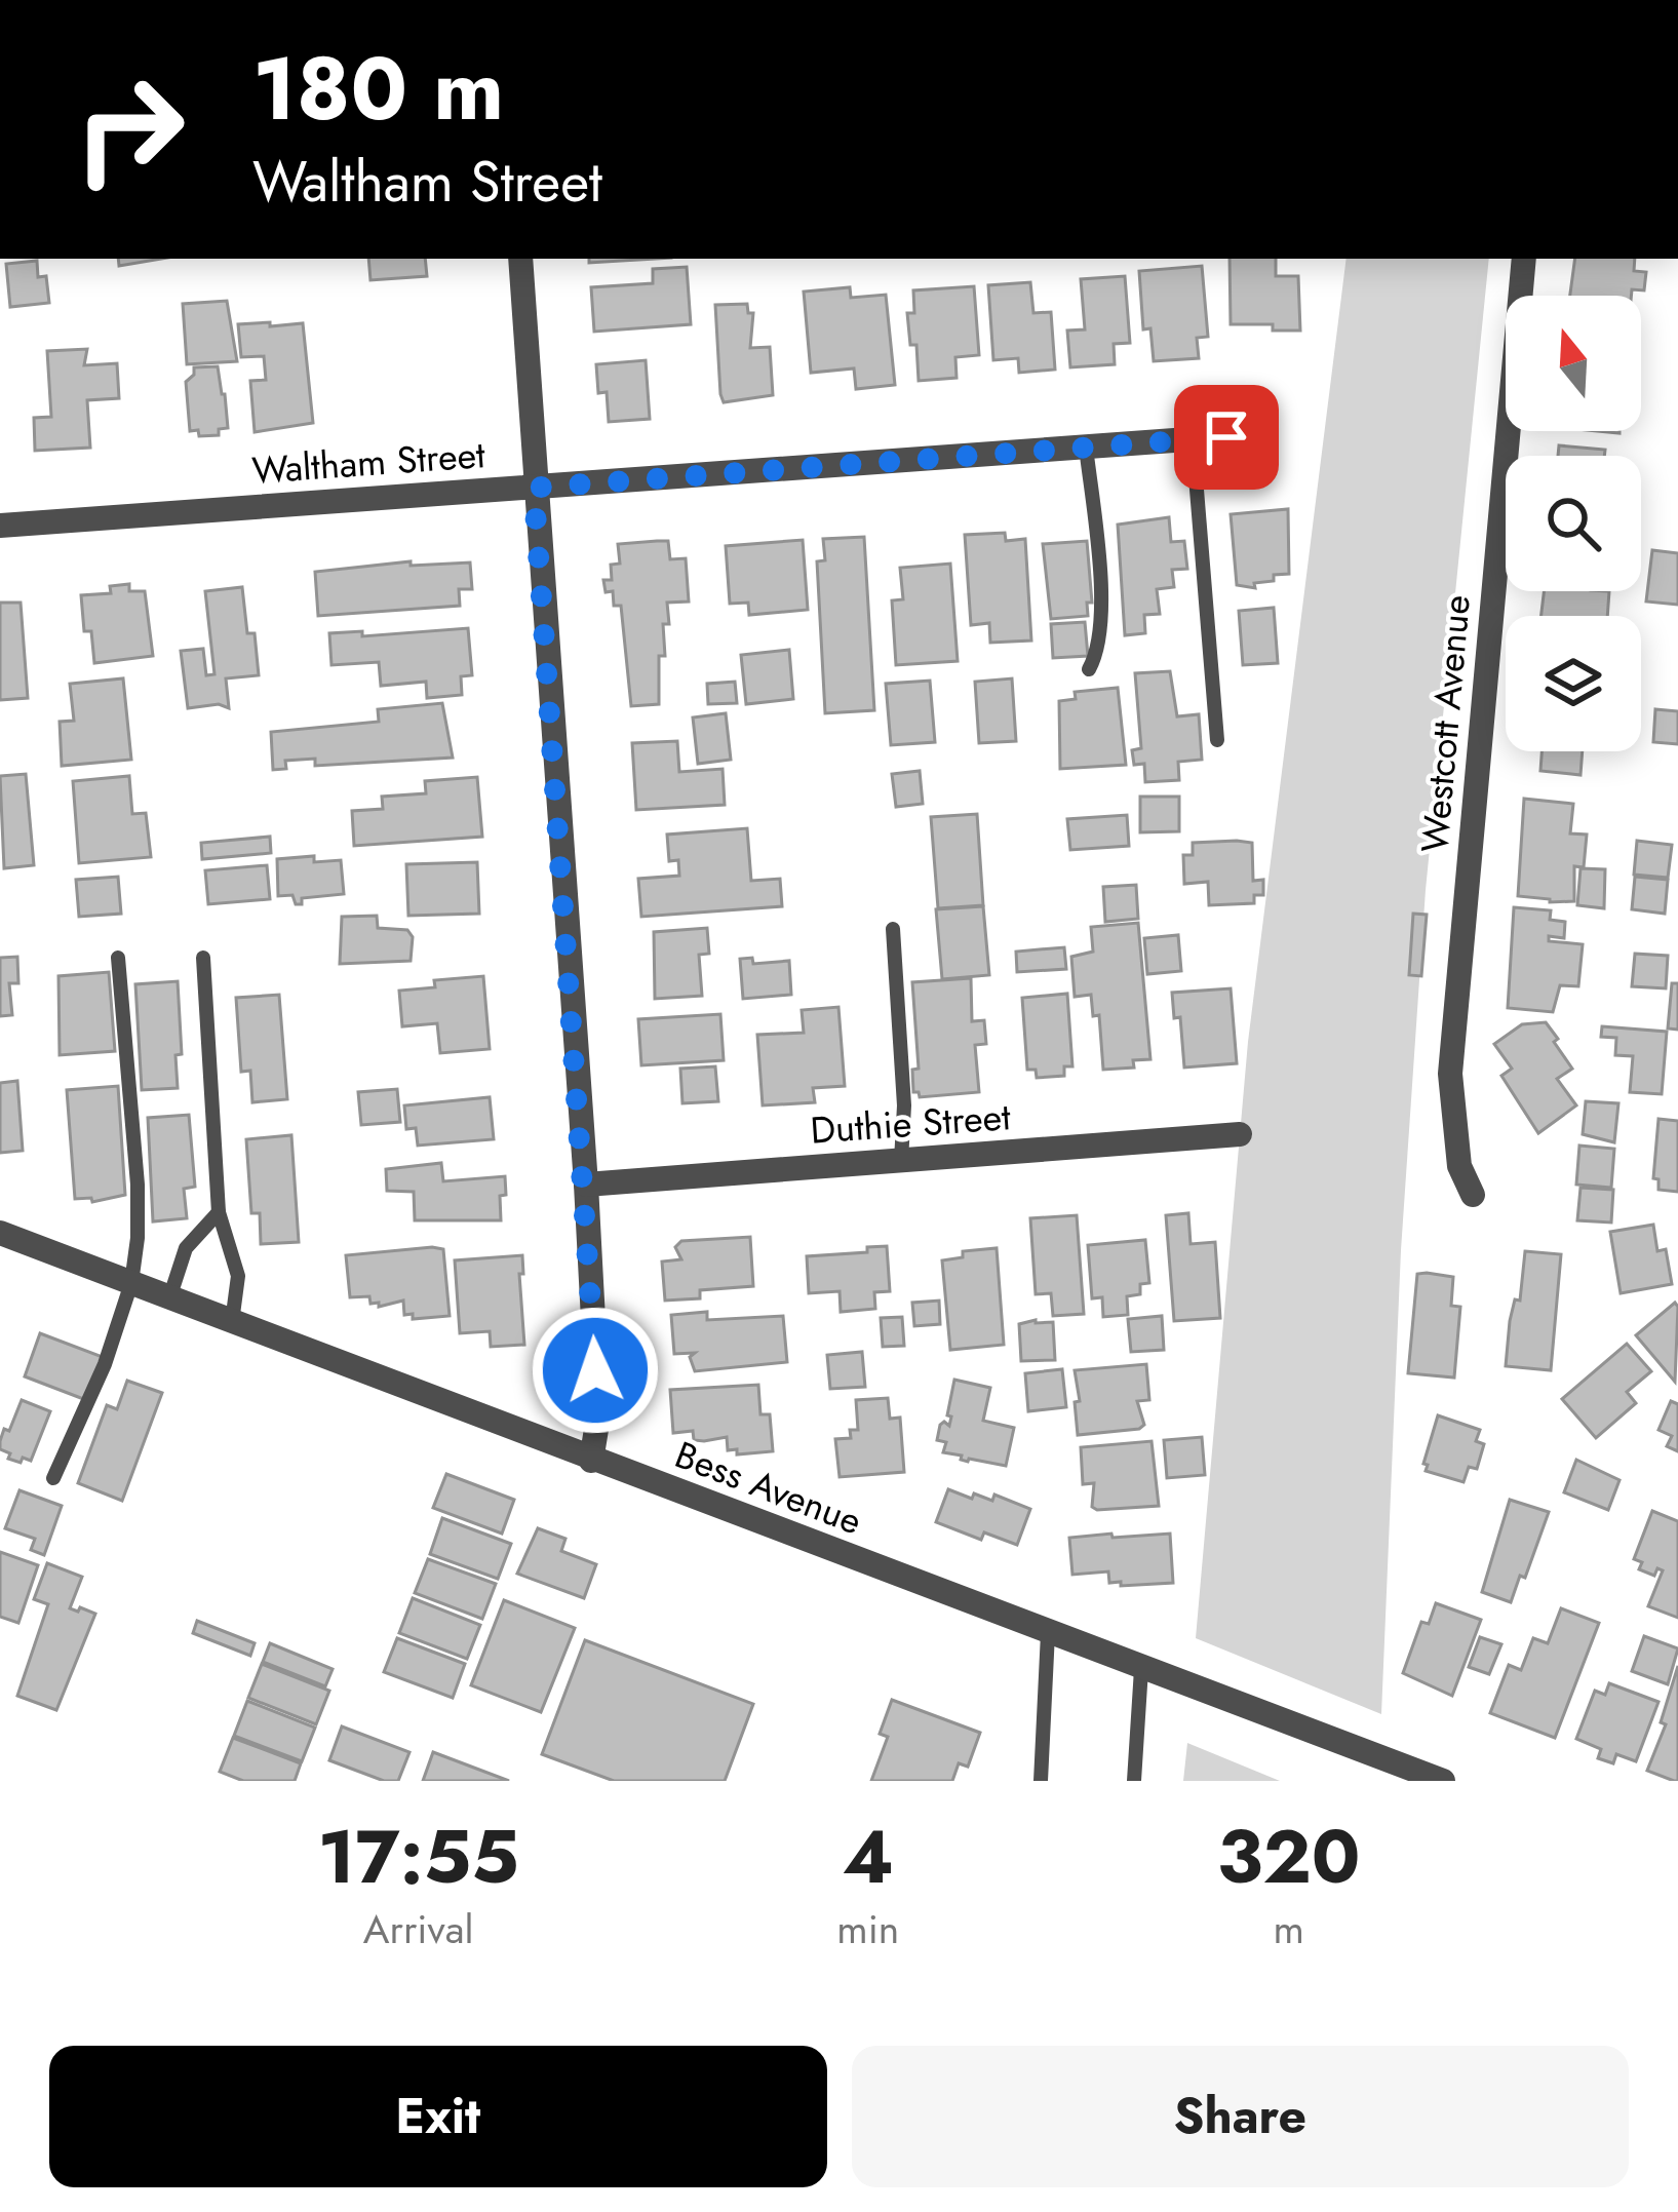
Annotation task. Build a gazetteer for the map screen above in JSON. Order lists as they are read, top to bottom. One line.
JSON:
{"streets":{"street":["Waltham Street","Westcott Avenue","Duthie Street","Bess Avenue"]},"north":"top","page":{"turn":["180 m","Waltham Street"],"eta":["17:55","Arrival","4","min","320","m"],"buttons":["Exit","Share"]}}
